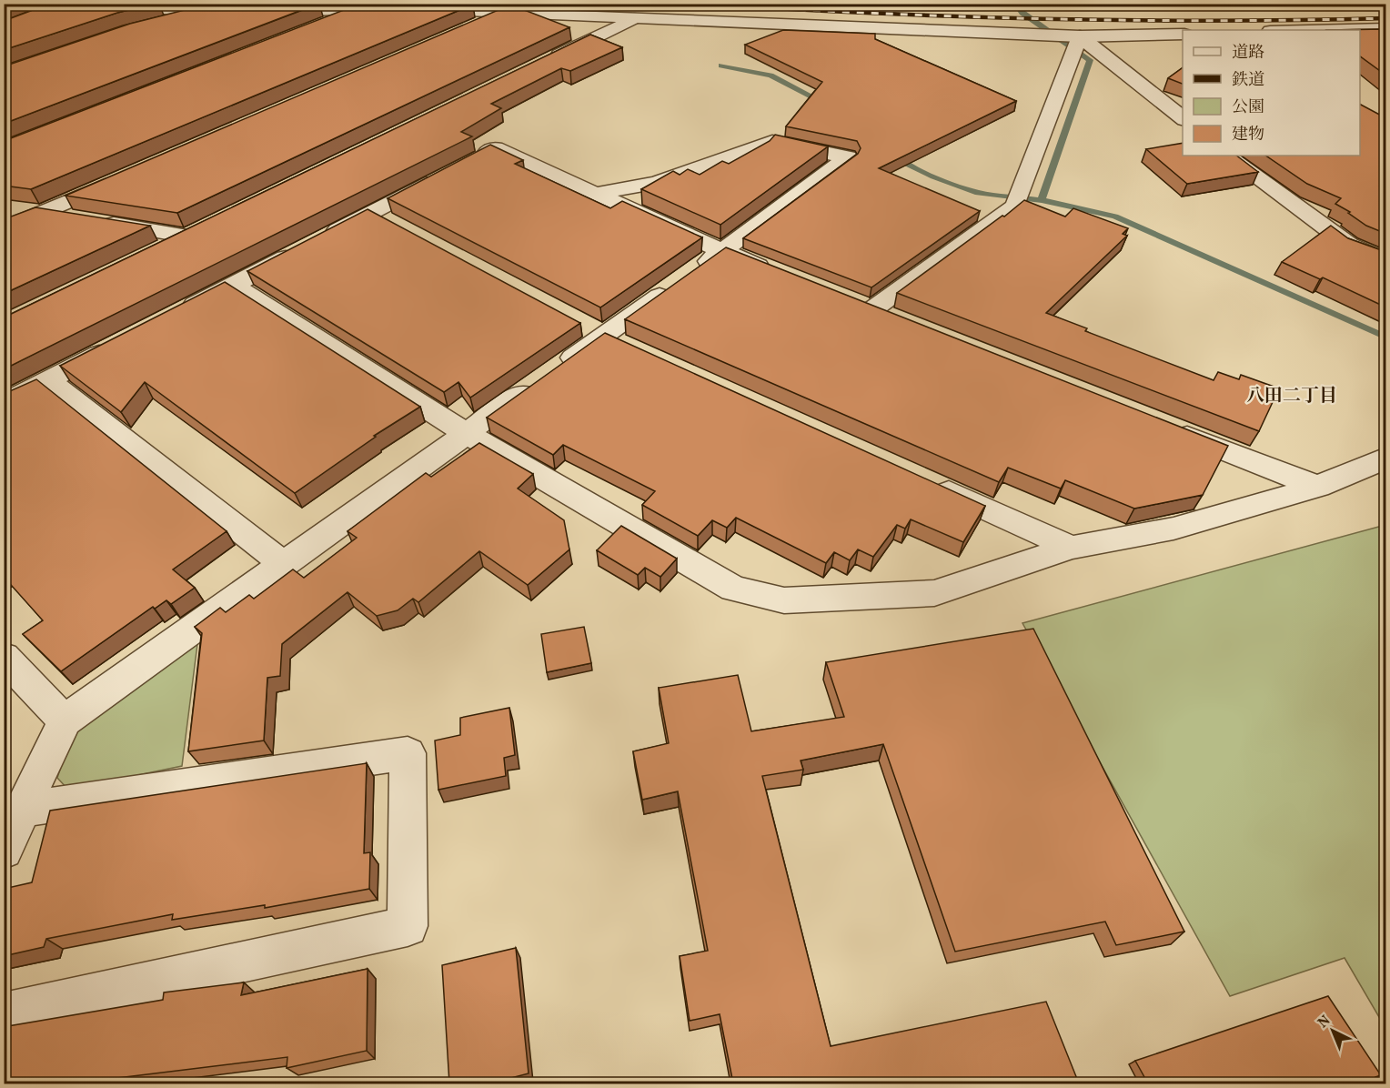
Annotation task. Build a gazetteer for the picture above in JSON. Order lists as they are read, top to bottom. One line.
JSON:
{"districts":["八田二丁目"],"legend":["道路","鉄道","公園","建物"],"north":"top left"}
